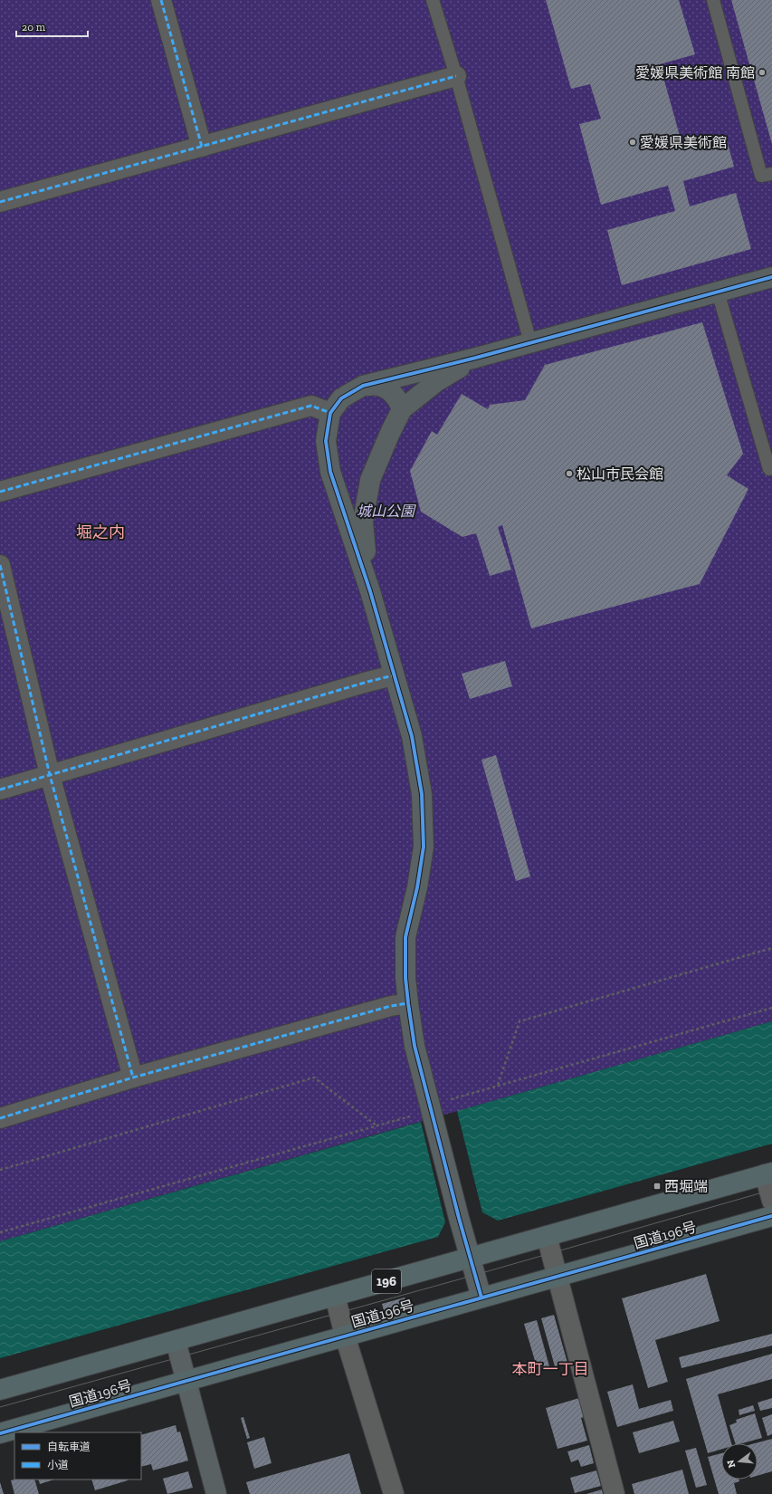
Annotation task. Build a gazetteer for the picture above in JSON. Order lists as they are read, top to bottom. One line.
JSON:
{"streets":{"highway":["国道196号","196"]},"districts":["堀之内","本町一丁目"],"parks":["城山公園"],"places":{"other":["愛媛県美術館 南館","愛媛県美術館","松山市民会館"],"transit":["西堀端"]},"legend":["自転車道","小道"],"scale_bar":"20 m","north":"left"}
